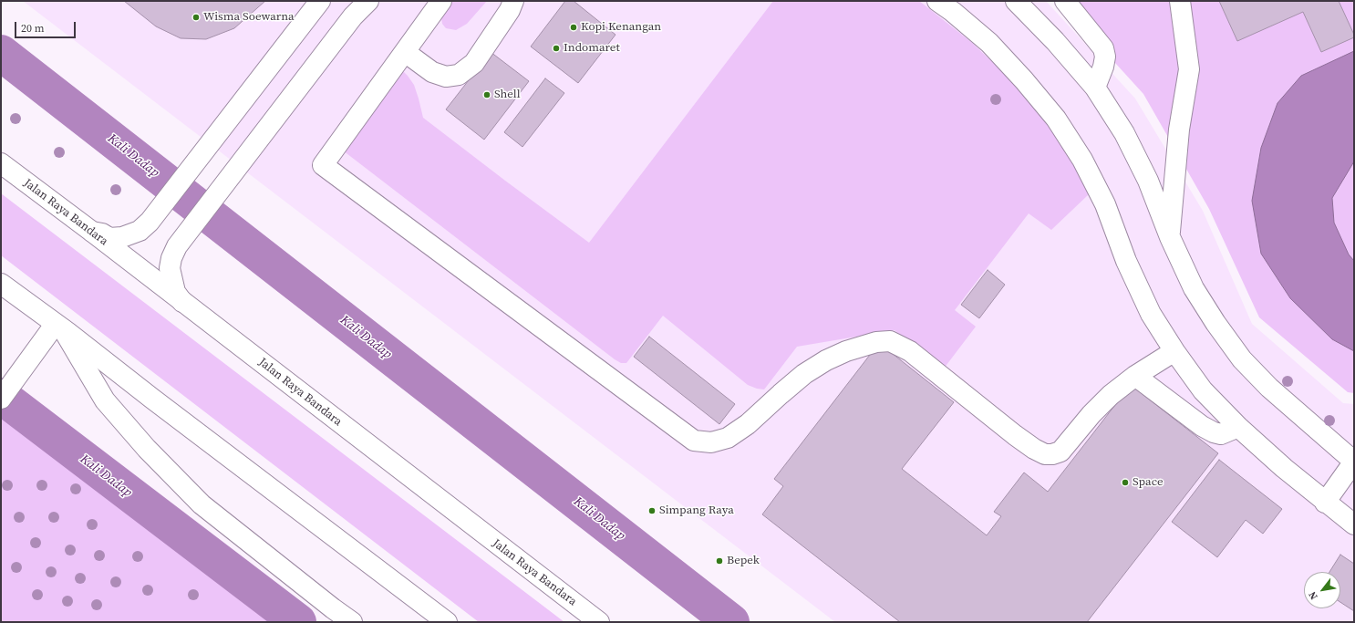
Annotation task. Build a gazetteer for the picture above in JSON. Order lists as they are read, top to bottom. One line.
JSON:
{"streets":{"street":["Jalan Raya Bandara"]},"water":["Kali Dadap"],"places":["Wisma Soewarna","Kopi Kenangan","Indomaret","Shell","Space","Simpang Raya","Bepek"],"scale_bar":"20 m","north":"bottom left"}
